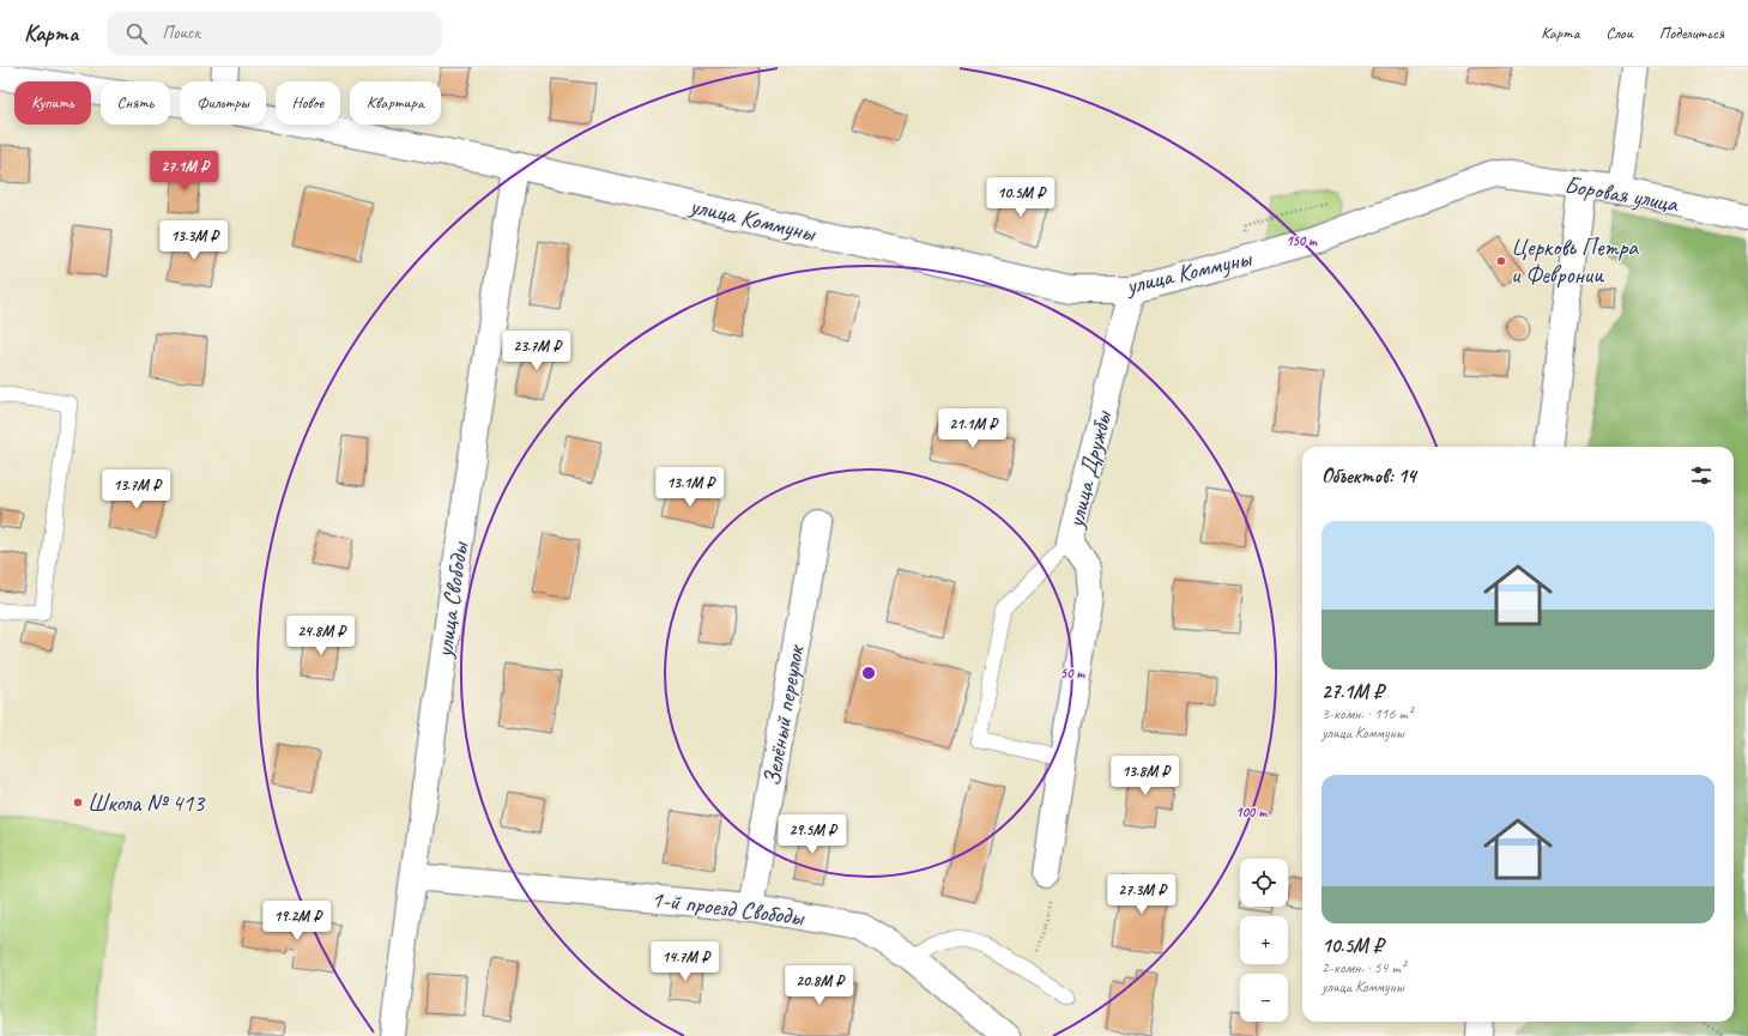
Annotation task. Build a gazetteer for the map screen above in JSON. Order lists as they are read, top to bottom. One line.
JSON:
{"streets":{"street":["Боровая улица","улица Коммуны","улица Дружбы","улица Свободы","Зелёный переулок","1-й проезд Свободы"]},"crossings":[["Боровая улица","улица Коммуны"],["улица Коммуны","улица Дружбы"],["улица Коммуны","улица Свободы"],["улица Свободы","1-й проезд Свободы"],["Зелёный переулок","1-й проезд Свободы"]],"places":["Церковь Петра и Февронии","Школа № 413"],"page":{"header":"Карта","search":"Поиск","nav":["Карта","Слои","Поделиться"],"chip":["Купить","Снять","Фильтры","Новое","Квартира"],"price":["27.1M ₽","10.5M ₽","13.3M ₽","23.7M ₽","21.1M ₽","13.1M ₽","13.7M ₽","24.8M ₽","13.8M ₽","29.5M ₽","27.3M ₽","19.2M ₽","14.7M ₽","20.8M ₽"],"heading":"Объектов: 14","list":[{"name":"27.1M ₽","note":"3-комн. · 116 m² · улица Коммуны"},{"name":"10.5M ₽","note":"2-комн. · 54 m² · улица Коммуны"}],"map_buttons":["+","−"]},"rings":["150 m","50 m","100 m"]}
